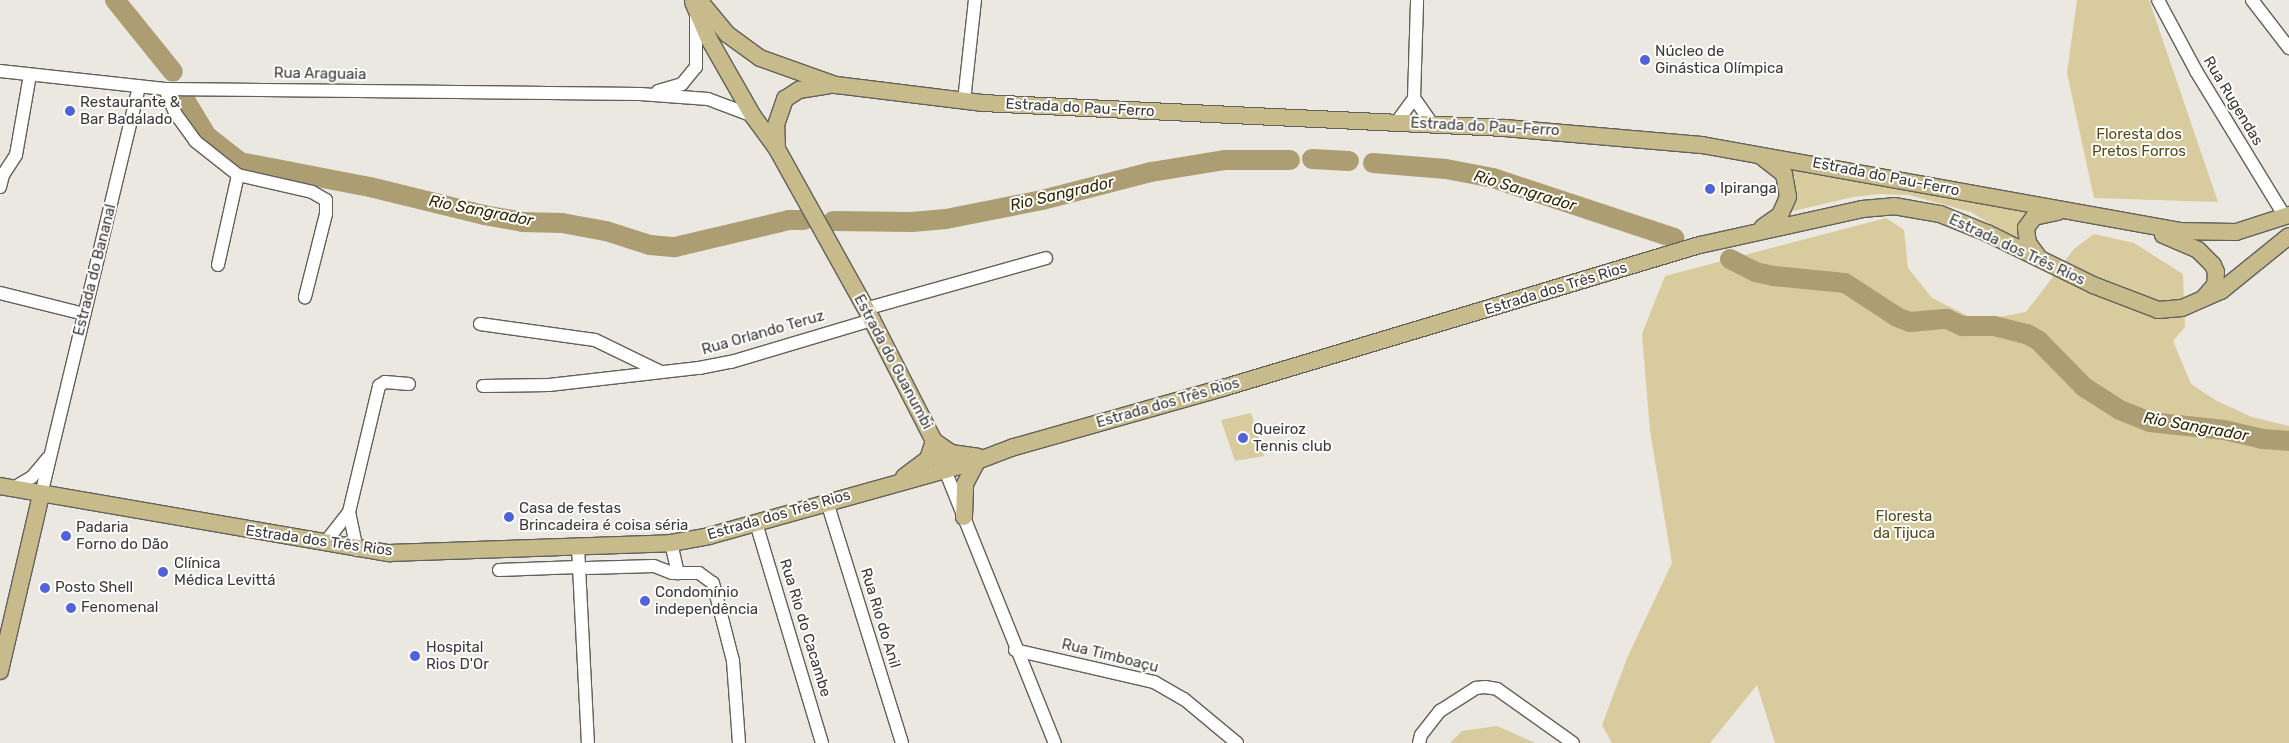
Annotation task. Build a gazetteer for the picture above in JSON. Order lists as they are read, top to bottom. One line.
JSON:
{"streets":{"main road":["Estrada do Pau-Ferro","Estrada dos Três Rios","Estrada do Bananal","Estrada do Guanumbi"],"street":["Rua Araguaia","Rua Rugendas","Rua Orlando Teruz","Rua Rio do Anil","Rua Rio do Cacambe","Rua Timboaçu"]},"crossings":[["Rua Araguaia","Estrada do Pau-Ferro"],["Rua Araguaia","Estrada do Bananal"],["Rua Araguaia","Estrada do Guanumbi"],["Rua Rugendas","Estrada do Pau-Ferro"],["Estrada do Pau-Ferro","Estrada do Guanumbi"],["Estrada dos Três Rios","Estrada do Bananal"],["Estrada dos Três Rios","Estrada do Guanumbi"],["Estrada dos Três Rios","Rua Rio do Anil"],["Estrada dos Três Rios","Rua Rio do Cacambe"],["Rua Orlando Teruz","Estrada do Guanumbi"],["Estrada do Guanumbi","Rua Timboaçu"]],"water":["Rio Sangrador"],"parks":["Floresta dos Pretos Forros","Floresta da Tijuca"],"places":["Núcleo de Ginástica Olímpica","Restaurante & Bar Badalado","Ipiranga","Queiroz Tennis club","Casa de festas Brincadeira é coisa séria","Padaria Forno do Dão","Clínica Médica Levittá","Posto Shell","Condomínio independência","Fenomenal","Hospital Rios D'Or"]}
